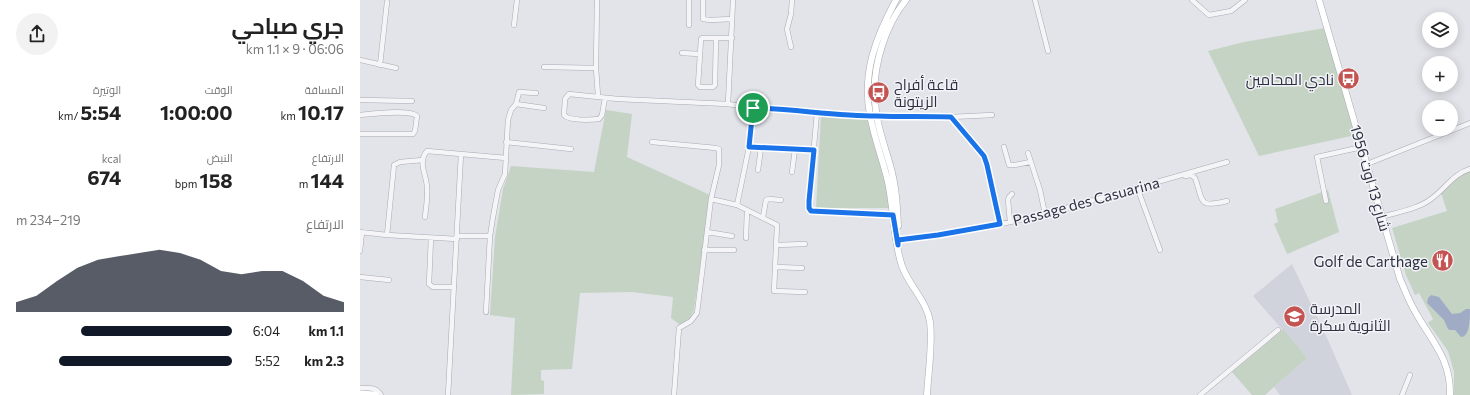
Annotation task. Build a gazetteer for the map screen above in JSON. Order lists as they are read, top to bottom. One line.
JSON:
{"streets":{"main road":["شارع 13 اوت 1956"],"street":["Passage des Casuarina"]},"places":{"bus stop":["نادي المحامين","قاعة أفراح الزيتونة"],"restaurant":["Golf de Carthage"],"school or university":["المدرسة الثانوية سكرة"]},"page":{"heading":["جري صباحي","06:06 · 9 × 1.1 km"],"map_buttons":["+","−"],"stats":[["المسافة","10.17 km"],["الوقت","1:00:00"],["الوتيرة","5:54 /km"],["الارتفاع","144 m"],["النبض","158 bpm"],["kcal","674"]],"chart":["الارتفاع","219–234 m"],"list":[{"name":"1.1 km","note":"6:04"},{"name":"2.3 km","note":"5:52"}]}}
